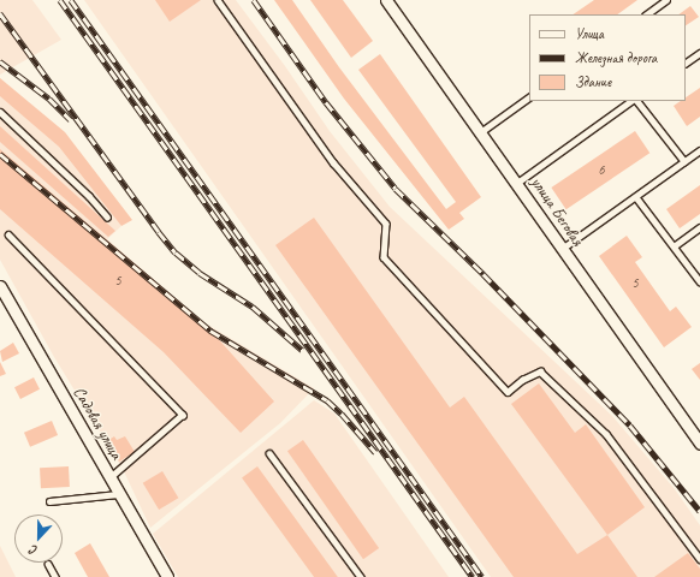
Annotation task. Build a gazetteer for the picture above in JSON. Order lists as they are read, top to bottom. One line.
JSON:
{"streets":{"street":["улица Беговая","Садовая улица"]},"house_numbers":["6","5","5"],"legend":["Улица","Железная дорога","Здание"],"north":"bottom"}
